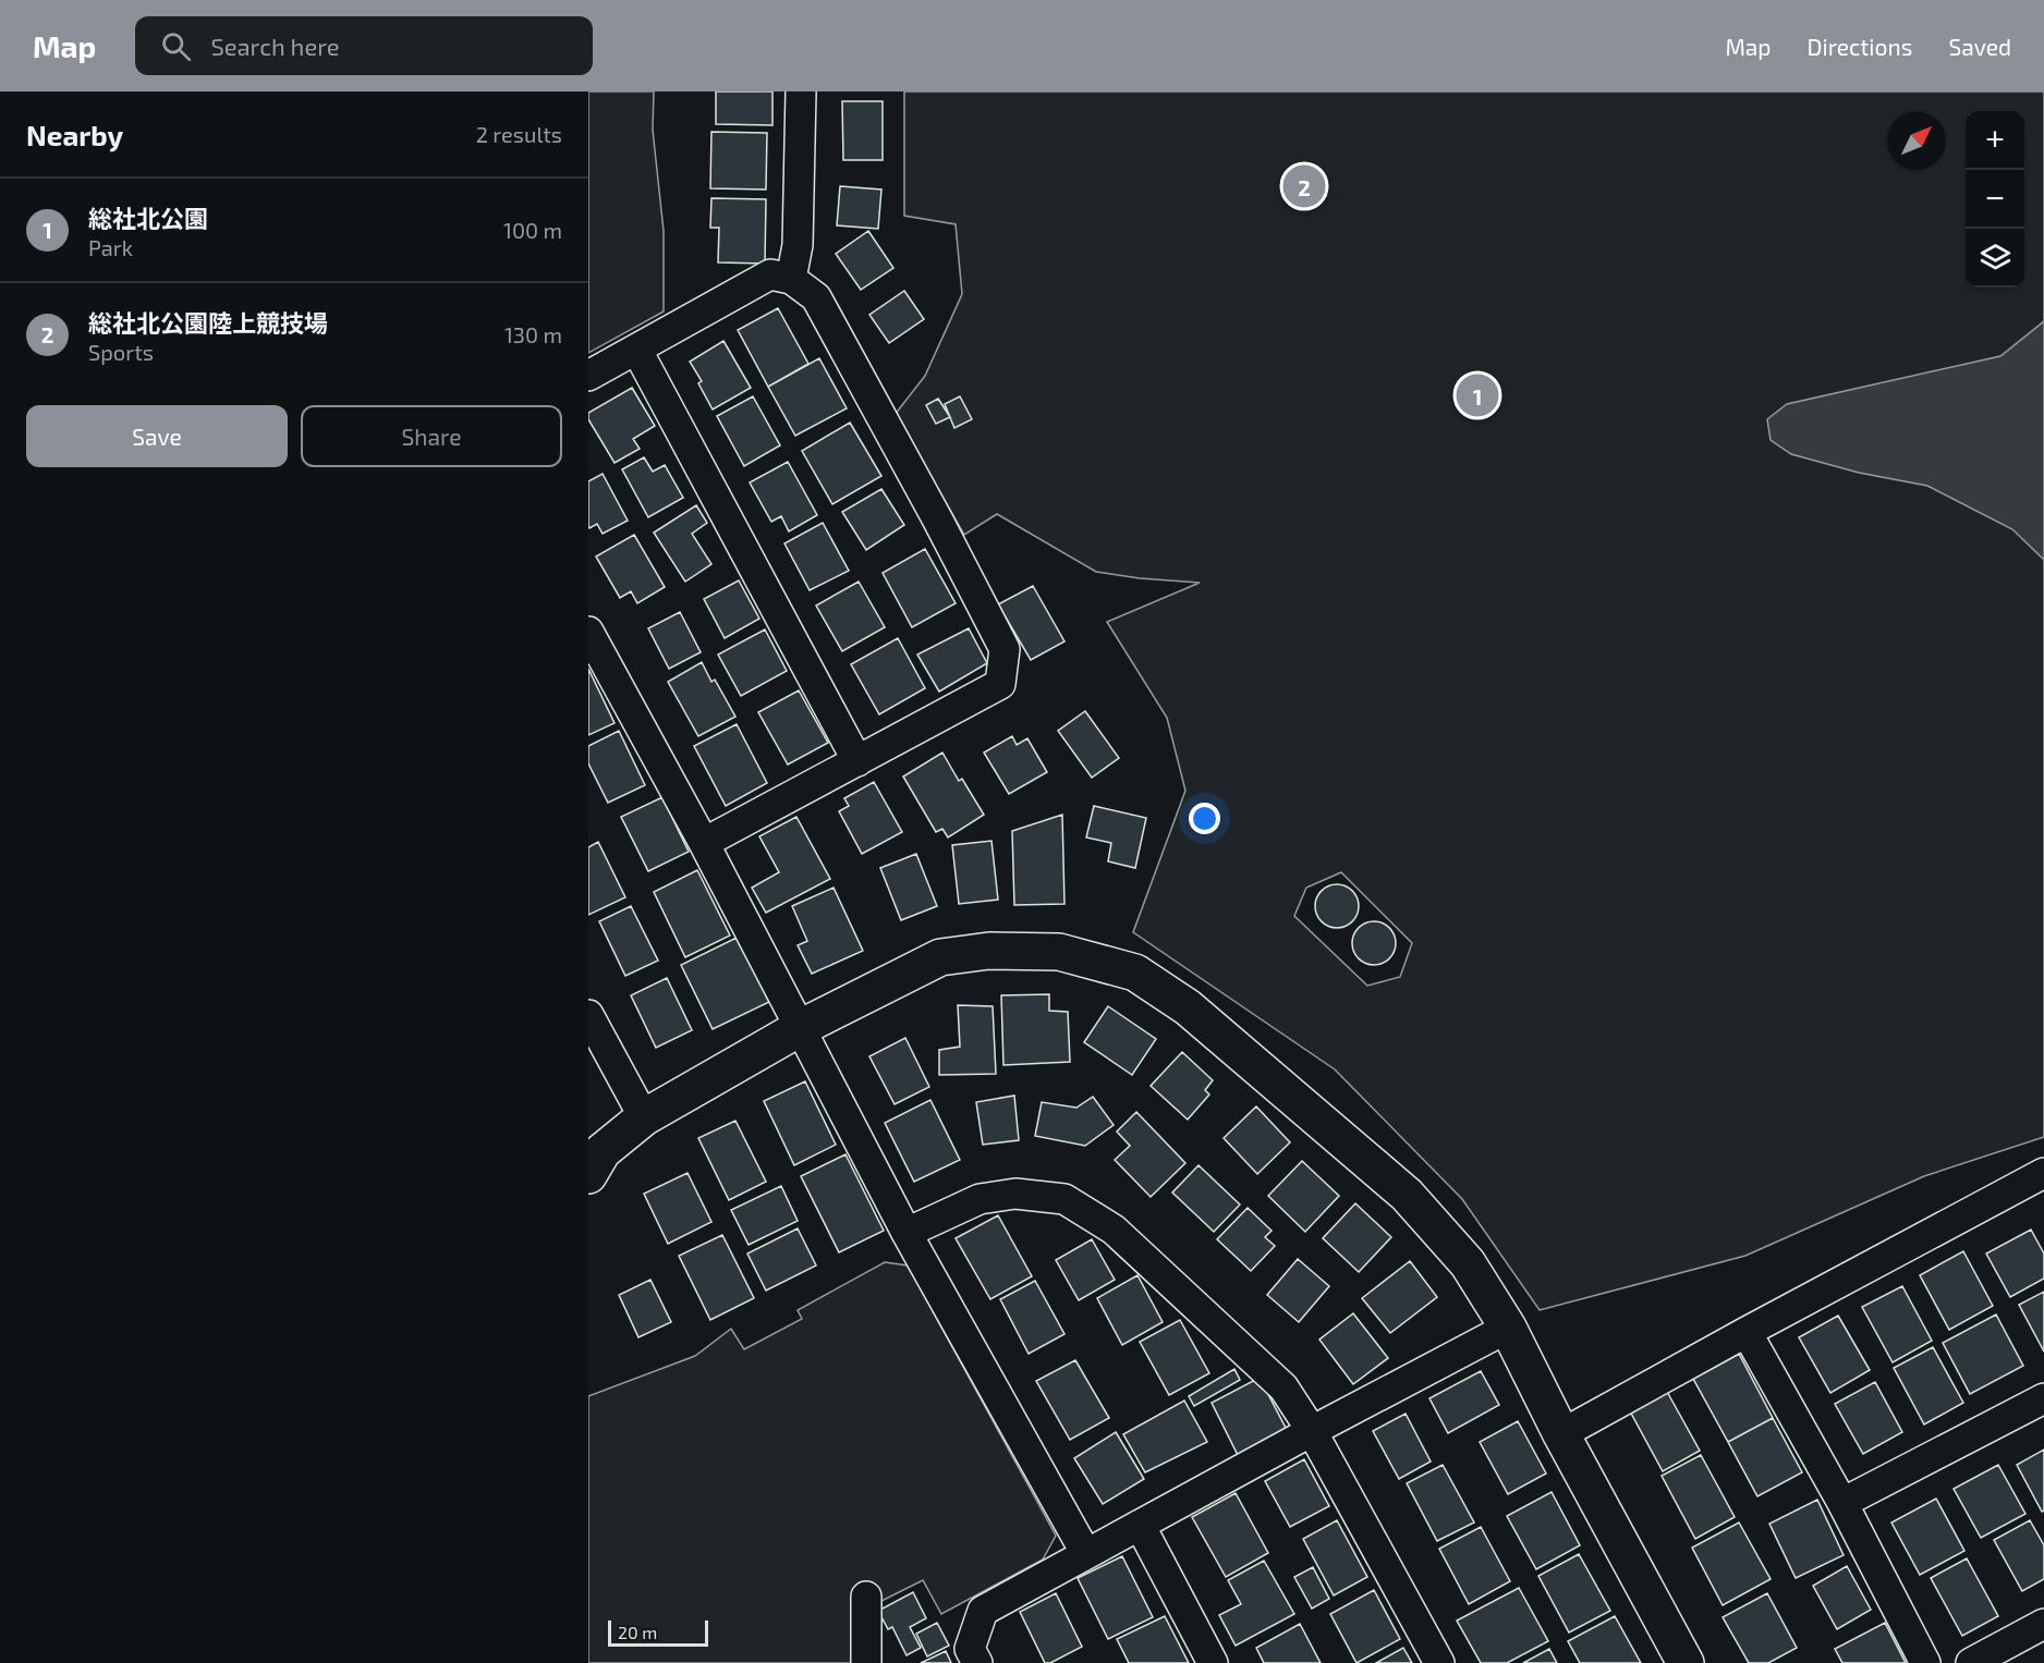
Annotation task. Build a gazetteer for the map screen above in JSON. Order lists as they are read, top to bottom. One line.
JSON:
{"scale_bar":"20 m","north":"top right","page":{"header":"Map","search":"Search here","nav":["Map","Directions","Saved"],"heading":["Nearby","2 results"],"map_buttons":["+","−"],"pins":["2","1"],"list":[{"mark":"1","name":"総社北公園","note":"Park","value":"100 m"},{"mark":"2","name":"総社北公園陸上競技場","note":"Sports","value":"130 m"}],"buttons":["Save","Share"],"scale":"20 m"}}
